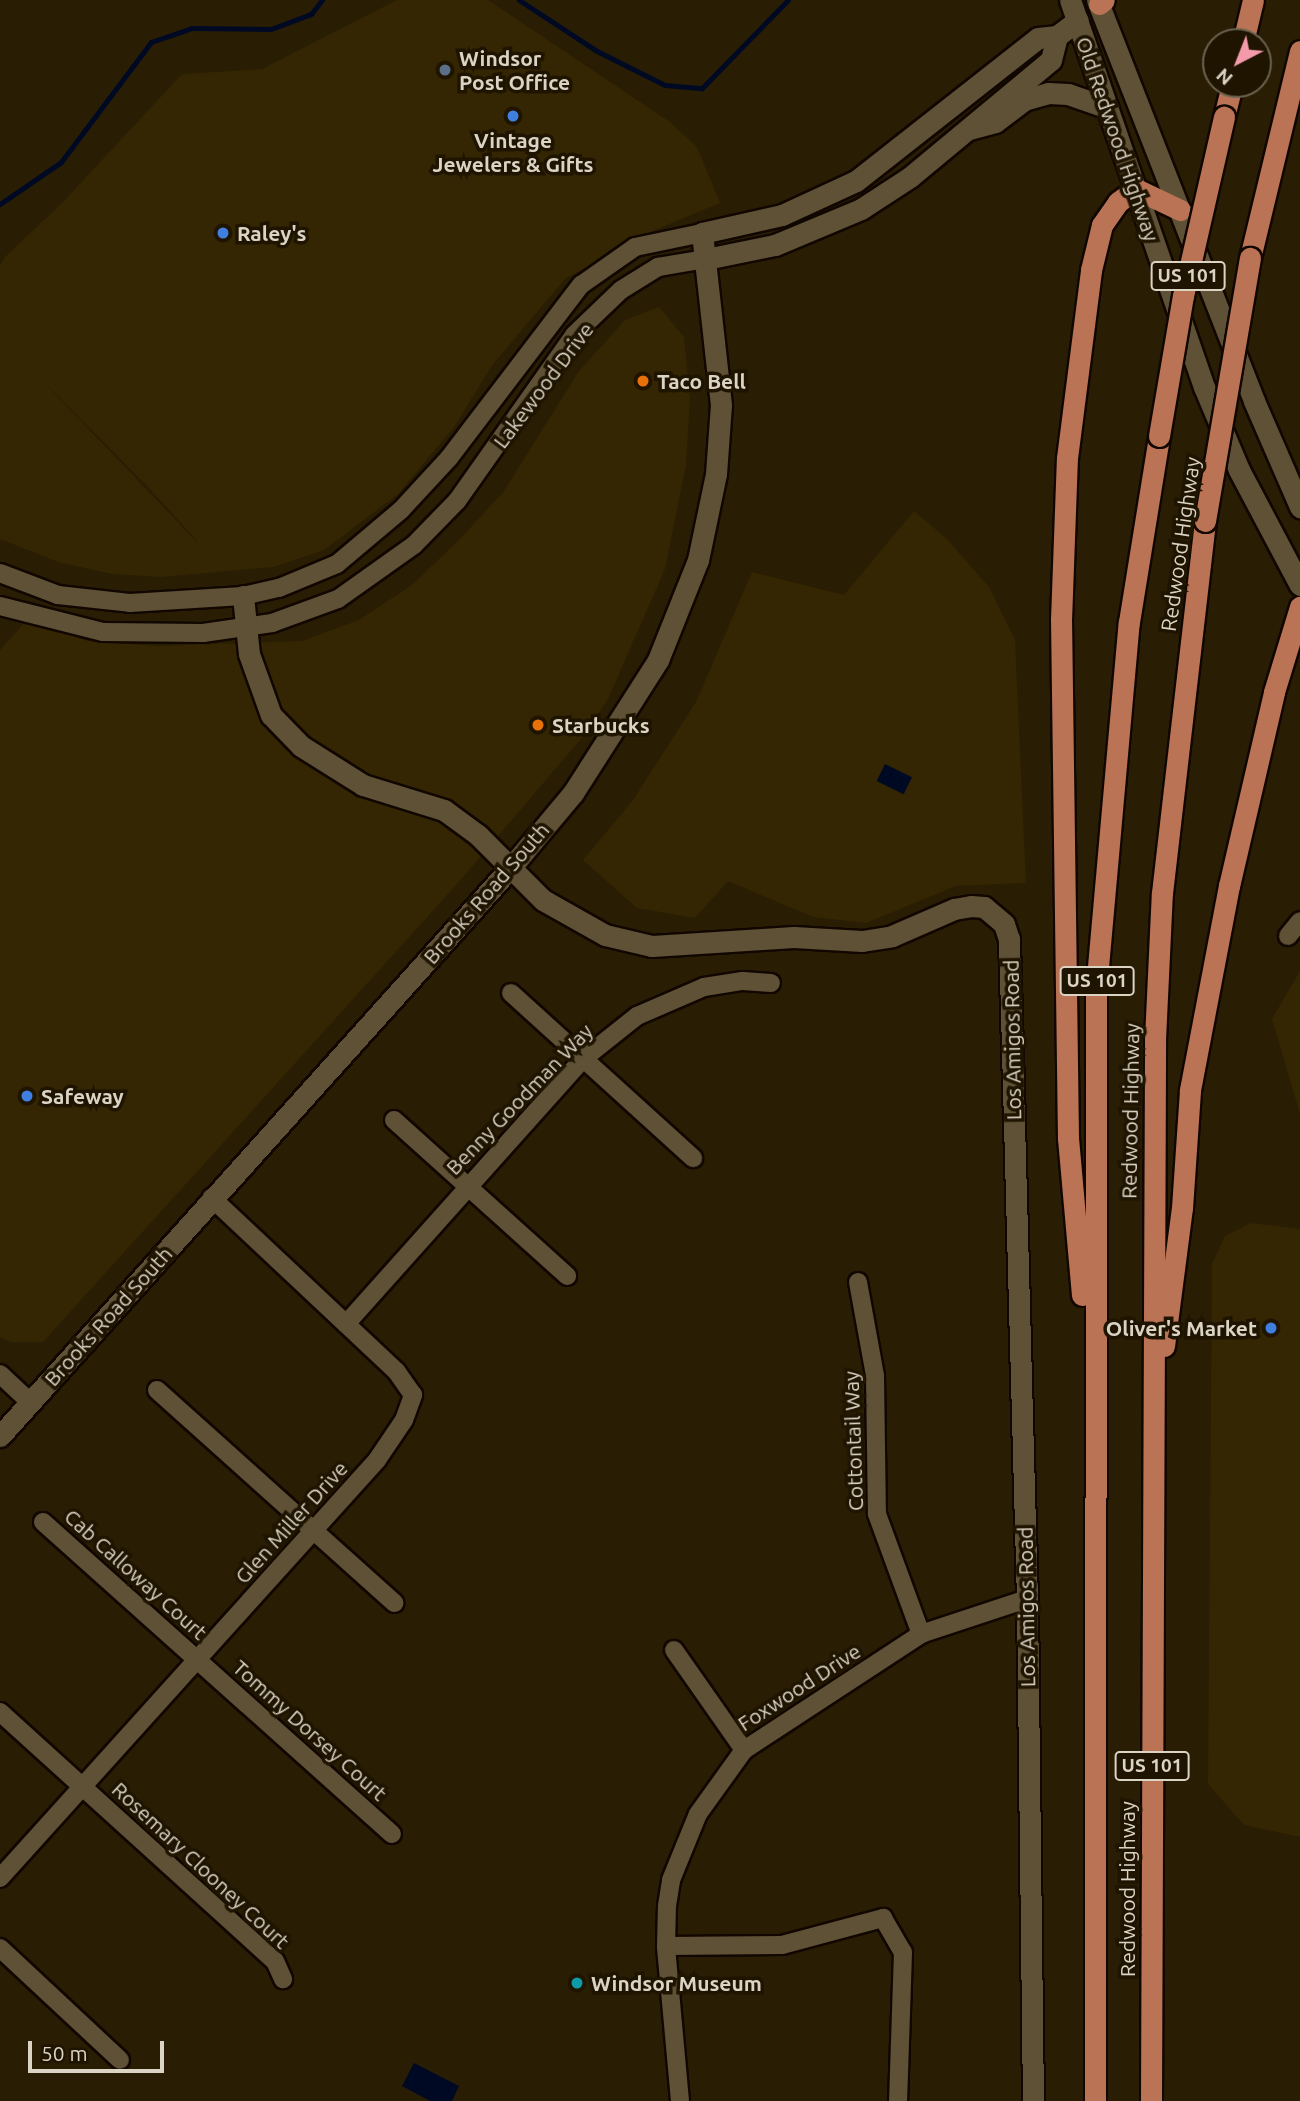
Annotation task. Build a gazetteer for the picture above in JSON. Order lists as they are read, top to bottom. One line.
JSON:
{"streets":{"highway":["US 101","Redwood Highway"],"street":["Old Redwood Highway","Lakewood Drive","Brooks Road South","Los Amigos Road","Benny Goodman Way","Cottontail Way","Glen Miller Drive","Cab Calloway Court","Foxwood Drive","Tommy Dorsey Court","Rosemary Clooney Court"]},"crossings":[["Old Redwood Highway","Lakewood Drive"],["Lakewood Drive","Brooks Road South"],["Lakewood Drive","Los Amigos Road"],["Brooks Road South","Los Amigos Road"],["Brooks Road South","Glen Miller Drive"],["Los Amigos Road","Foxwood Drive"],["Benny Goodman Way","Glen Miller Drive"],["Cottontail Way","Foxwood Drive"],["Glen Miller Drive","Cab Calloway Court"],["Glen Miller Drive","Tommy Dorsey Court"],["Glen Miller Drive","Rosemary Clooney Court"],["Cab Calloway Court","Tommy Dorsey Court"]],"places":["Windsor Post Office","Vintage Jewelers & Gifts","Raley's","Taco Bell","Starbucks","Safeway","Oliver's Market","Windsor Museum"],"scale_bar":"50 m","north":"bottom left"}
